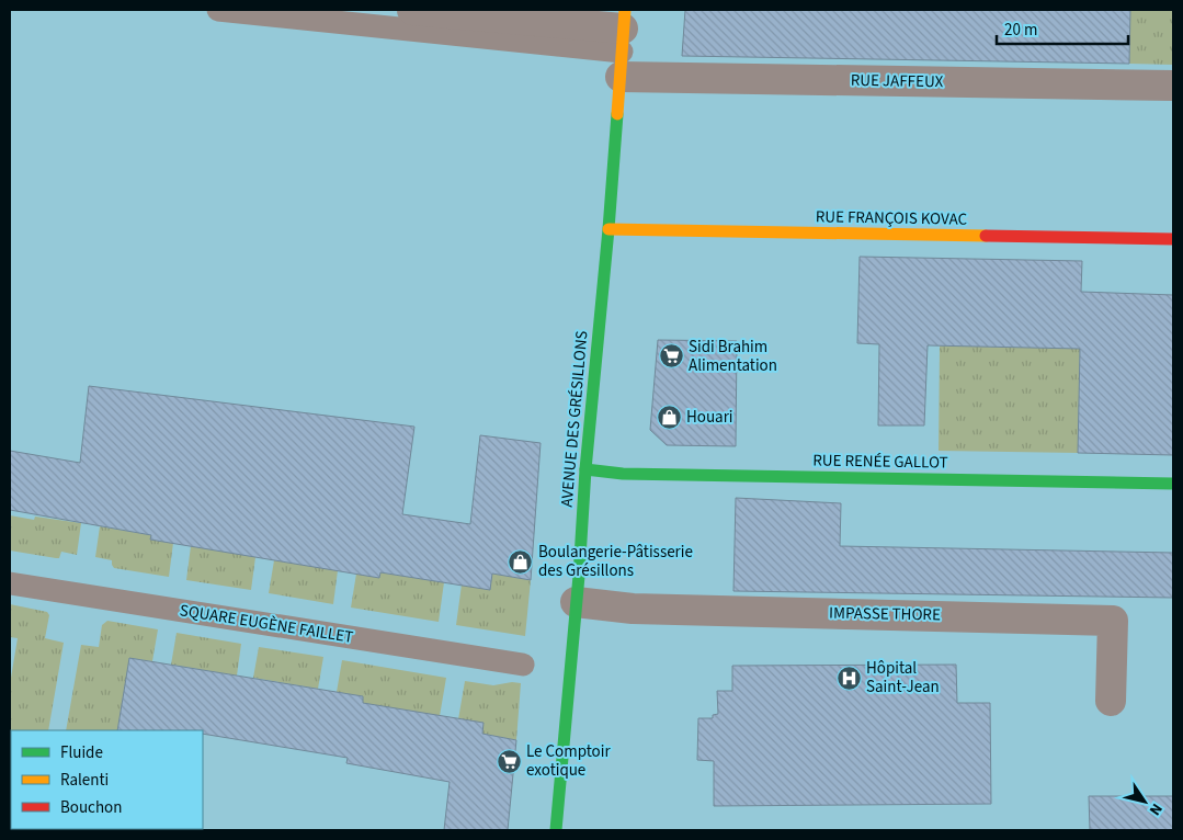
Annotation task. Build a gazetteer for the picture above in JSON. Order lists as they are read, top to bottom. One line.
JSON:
{"streets":{"street":["RUE JAFFEUX","RUE FRANÇOIS KOVAC","AVENUE DES GRÉSILLONS","RUE RENÉE GALLOT","IMPASSE THORE"],"lane":["SQUARE EUGÈNE FAILLET"]},"crossings":[["RUE JAFFEUX","AVENUE DES GRÉSILLONS"],["RUE FRANÇOIS KOVAC","AVENUE DES GRÉSILLONS"],["AVENUE DES GRÉSILLONS","RUE RENÉE GALLOT"],["AVENUE DES GRÉSILLONS","IMPASSE THORE"]],"places":{"supermarket":["Sidi Brahim Alimentation","Le Comptoir exotique"],"shop":["Houari","Boulangerie-Pâtisserie des Grésillons"],"hospital":["Hôpital Saint-Jean"]},"legend":["Fluide","Ralenti","Bouchon"],"scale_bar":"20 m","north":"bottom right"}
